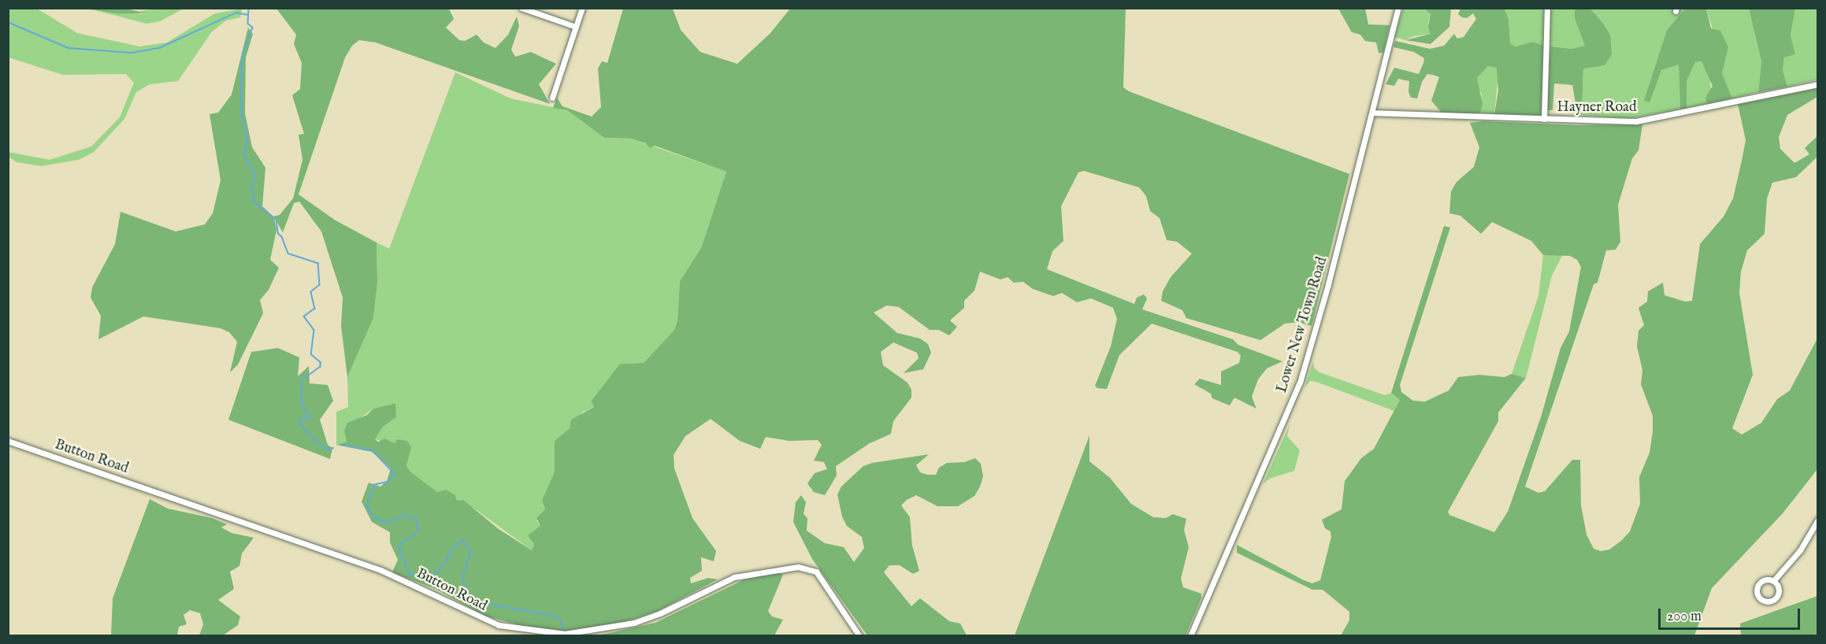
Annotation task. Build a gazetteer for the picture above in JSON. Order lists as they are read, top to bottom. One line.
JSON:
{"streets":{"street":["Hayner Road","Lower New Town Road","Button Road"]},"crossings":[["Hayner Road","Lower New Town Road"]],"scale_bar":"200 m"}
